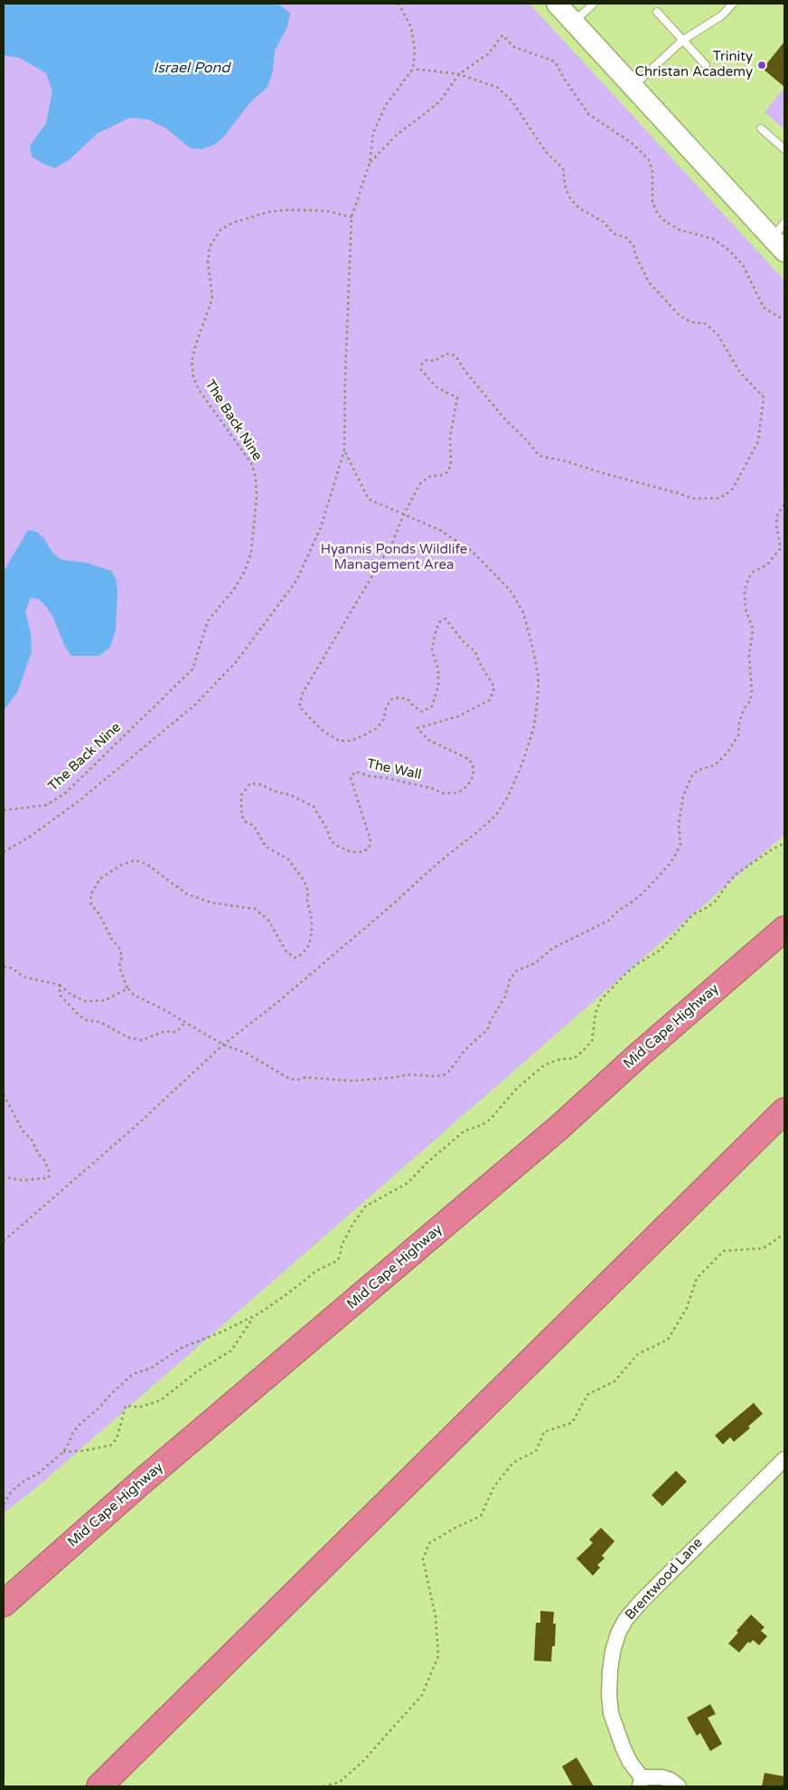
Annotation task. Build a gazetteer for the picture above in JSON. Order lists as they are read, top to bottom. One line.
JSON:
{"streets":{"highway":["Mid Cape Highway"],"street":["Brentwood Lane"],"path":["The Back Nine","The Wall"]},"water":["Israel Pond"],"parks":["Hyannis Ponds Wildlife Management Area"],"places":["Trinity Christan Academy"]}
